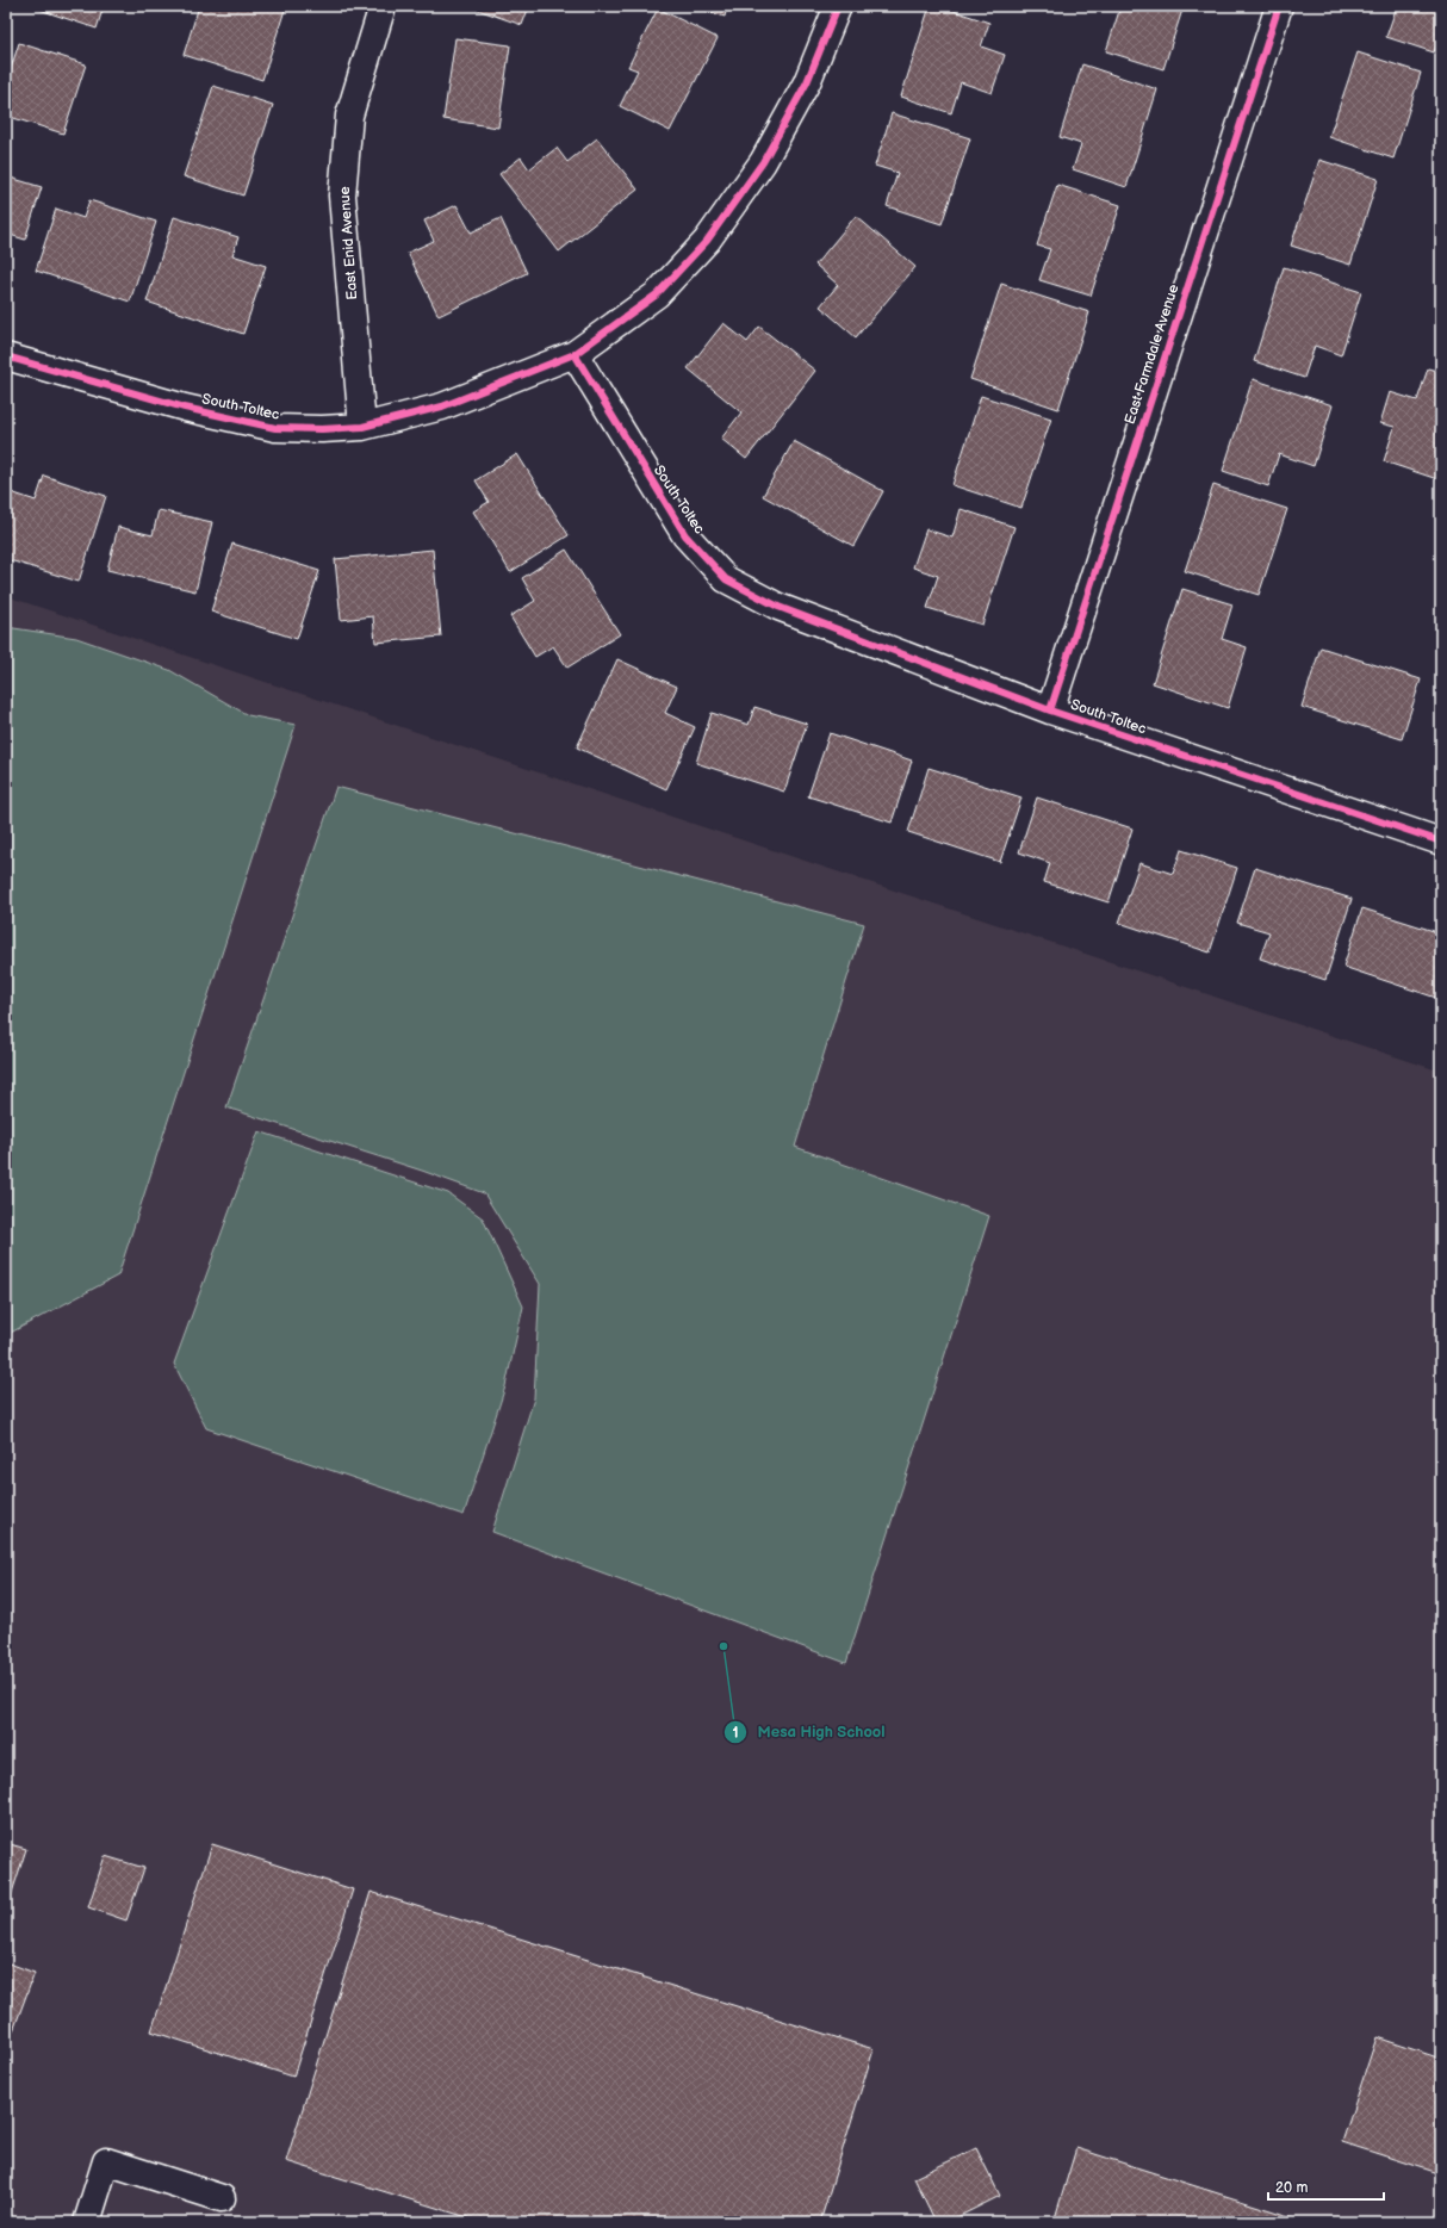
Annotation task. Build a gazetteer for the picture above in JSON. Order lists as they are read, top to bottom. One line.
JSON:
{"streets":{"street":["East Enid Avenue","East Farmdale Avenue","South Toltec"]},"crossings":[["East Enid Avenue","South Toltec"],["East Farmdale Avenue","South Toltec"]],"places":["Mesa High School"],"scale_bar":"20 m"}
